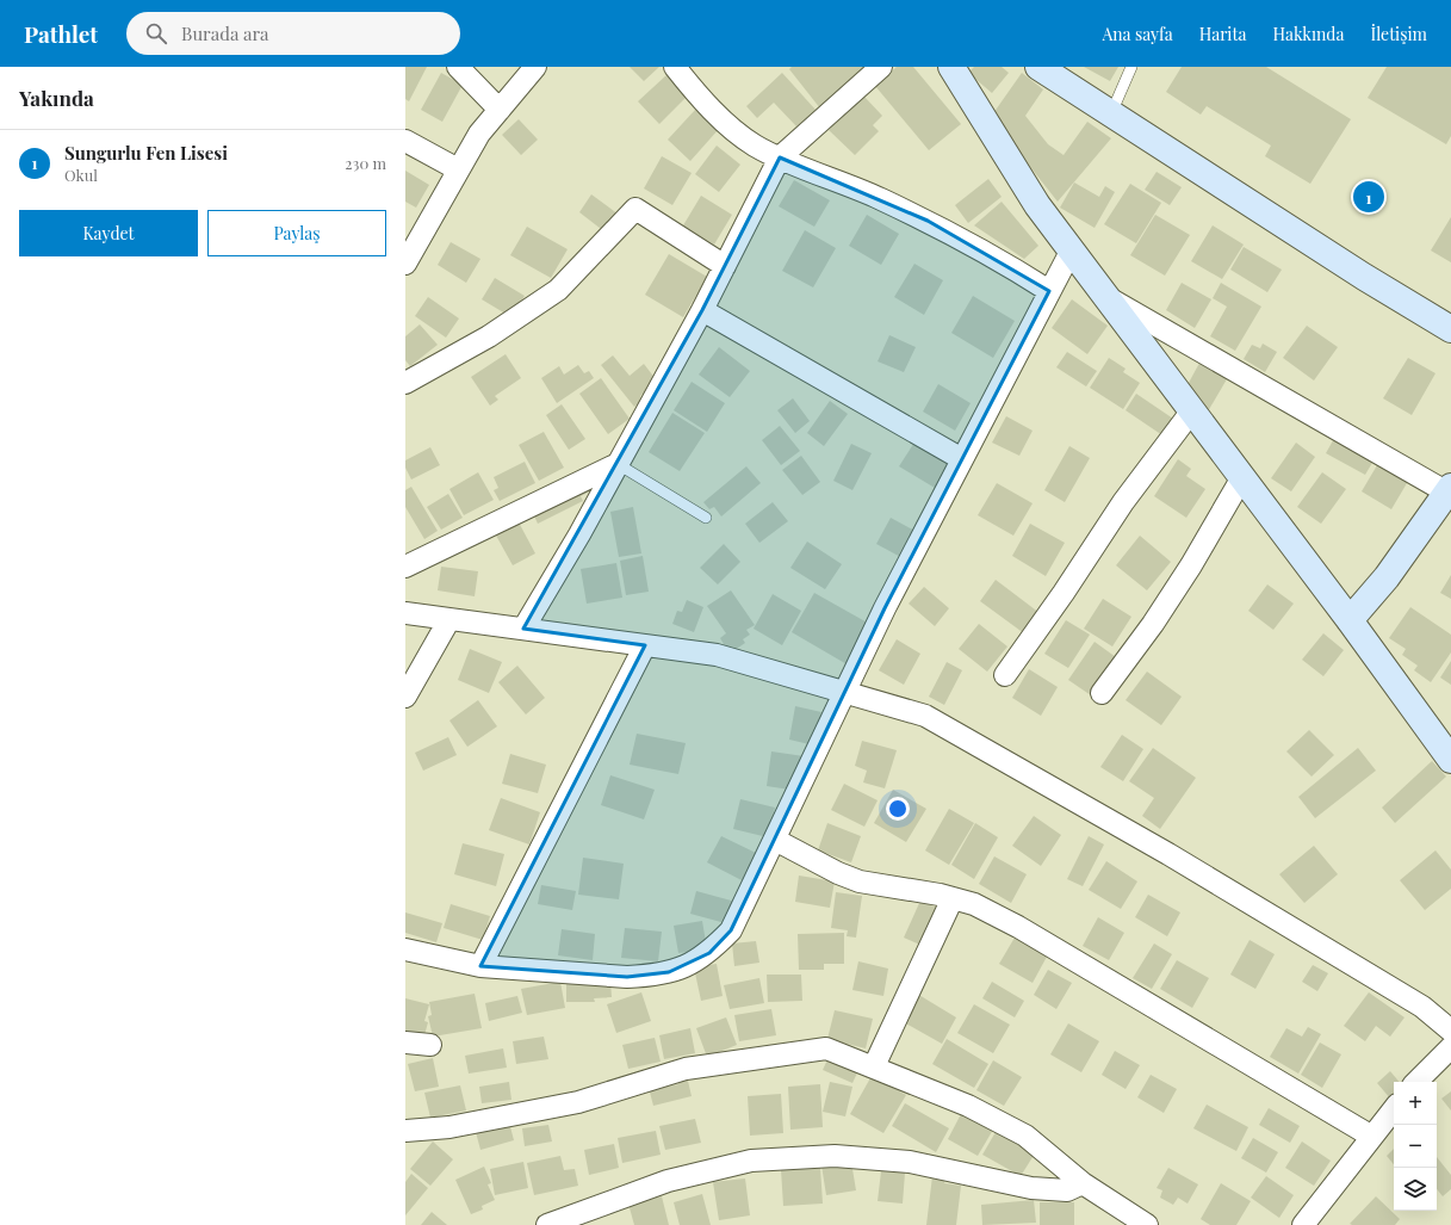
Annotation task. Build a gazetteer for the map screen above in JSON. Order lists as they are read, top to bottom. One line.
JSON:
{"page":{"header":"Pathlet","search":"Burada ara","nav":["Ana sayfa","Harita","Hakkında","İletişim"],"heading":"Yakında","list":[{"mark":"1","name":"Sungurlu Fen Lisesi","note":"Okul","value":"230 m"}],"pins":"1","buttons":["Kaydet","Paylaş"],"map_buttons":["+","−"]}}
